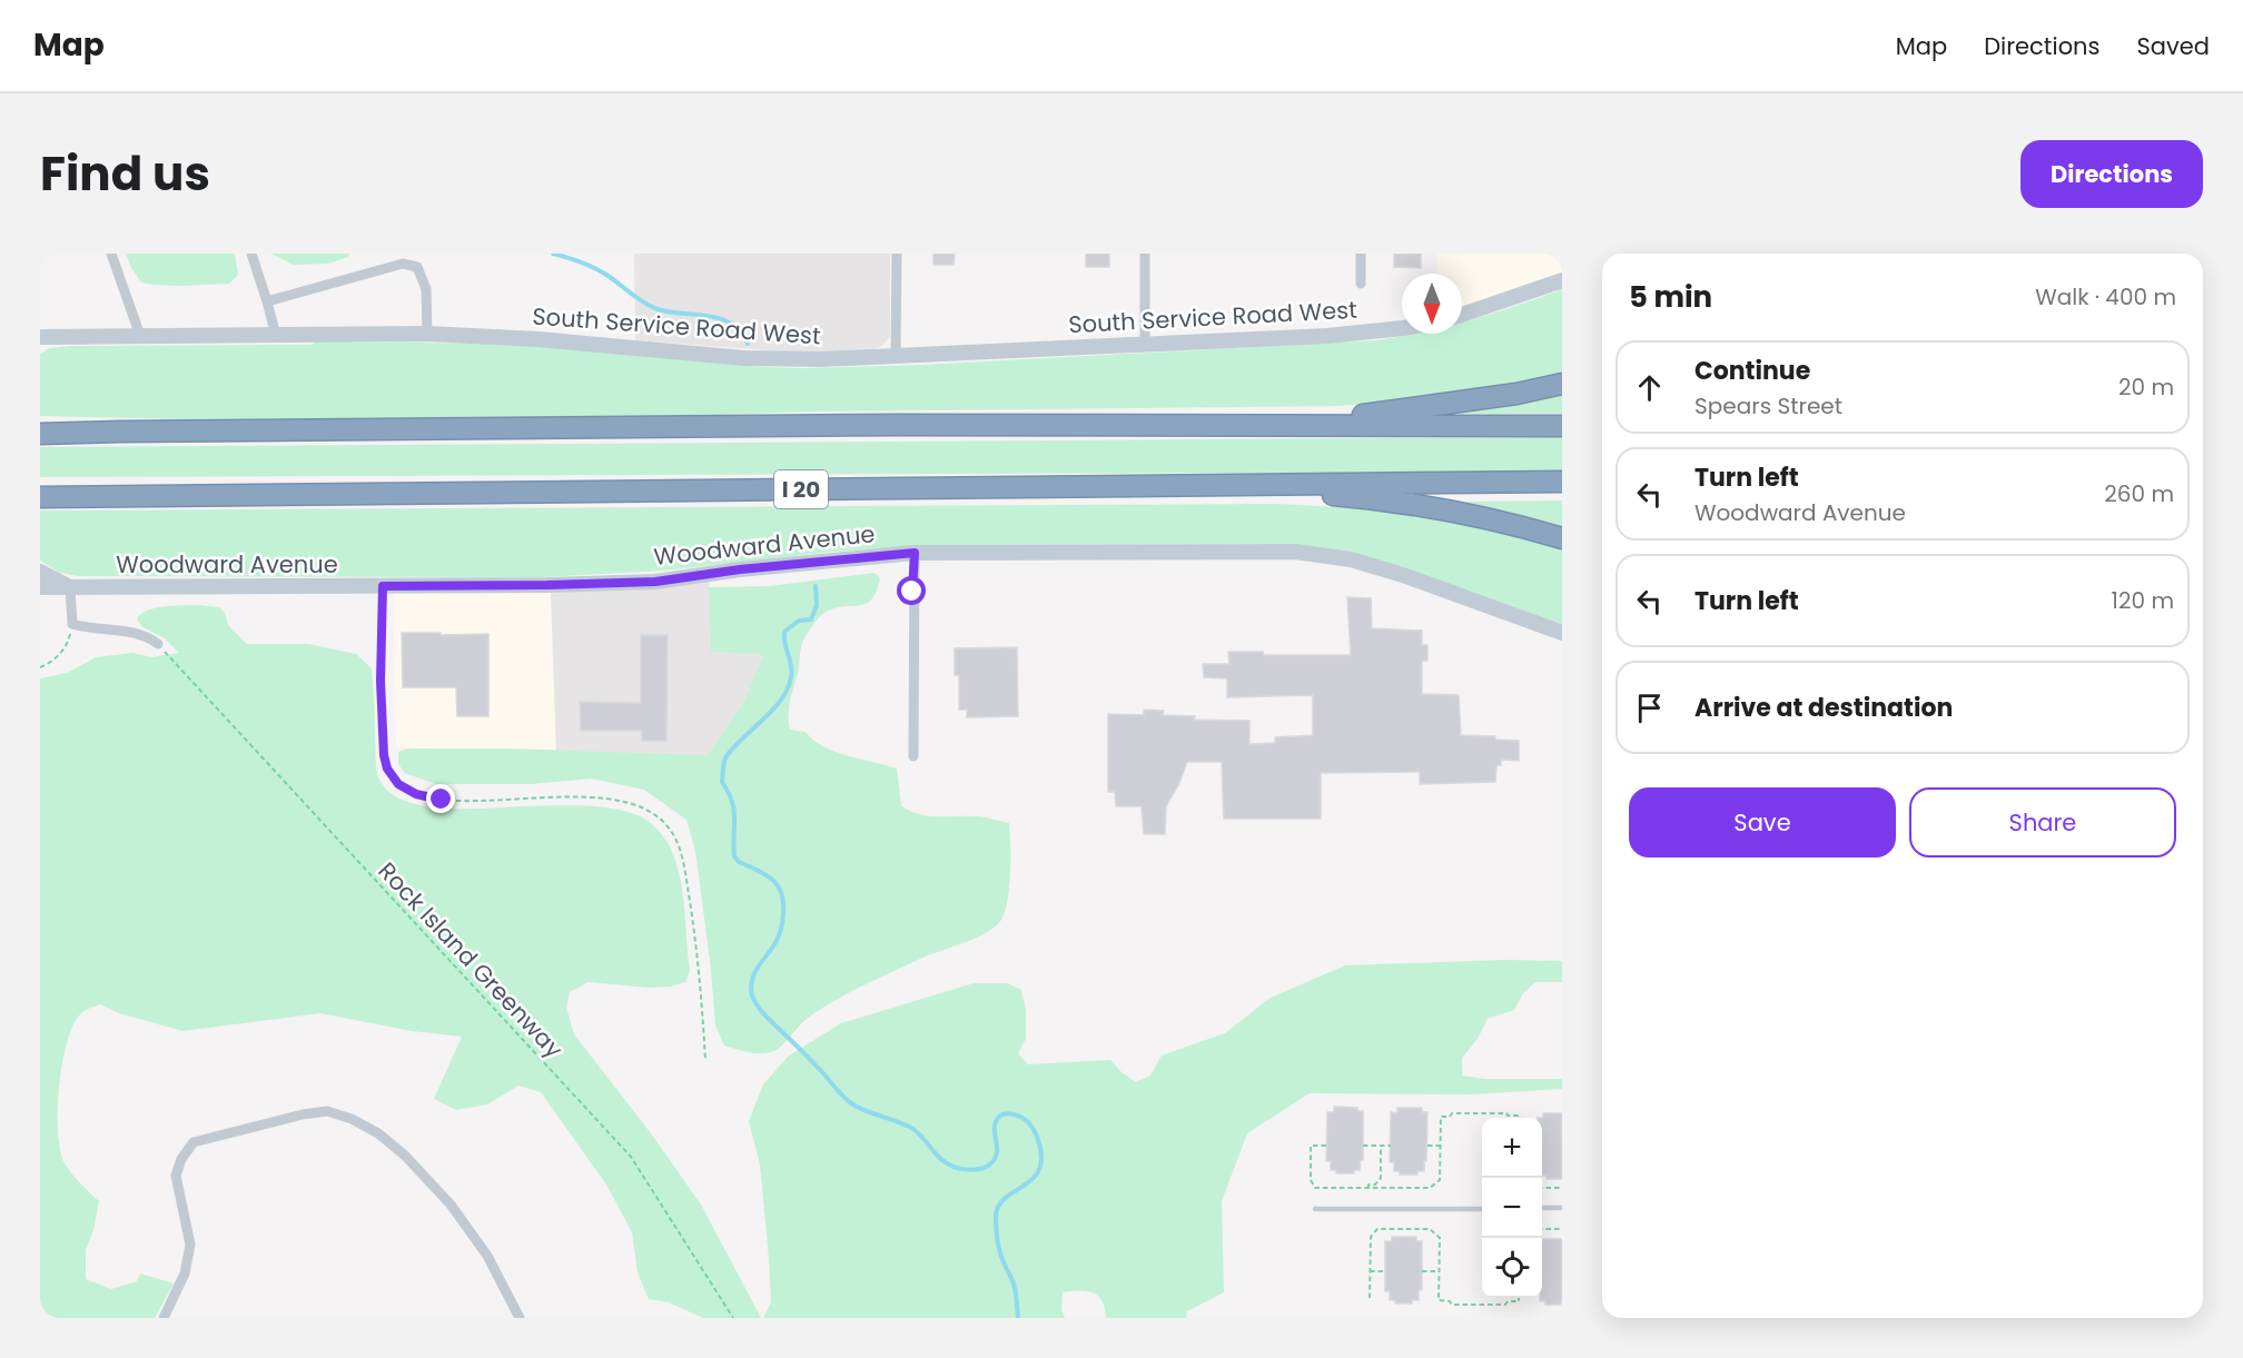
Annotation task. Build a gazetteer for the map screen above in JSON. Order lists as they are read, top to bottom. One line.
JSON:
{"streets":{"highway":["I 20"],"main road":["South Service Road West","Woodward Avenue"],"path":["Rock Island Greenway"]},"north":"bottom","page":{"header":"Map","nav":["Map","Directions","Saved"],"title":"Find us","buttons":["Directions",["Save","Share"]],"heading":["5 min","Walk · 400 m"],"list":[["Continue","Spears Street","20 m"],["Turn left","Woodward Avenue","260 m"],["Turn left","120 m"],"Arrive at destination"],"map_buttons":["+","−"]}}
